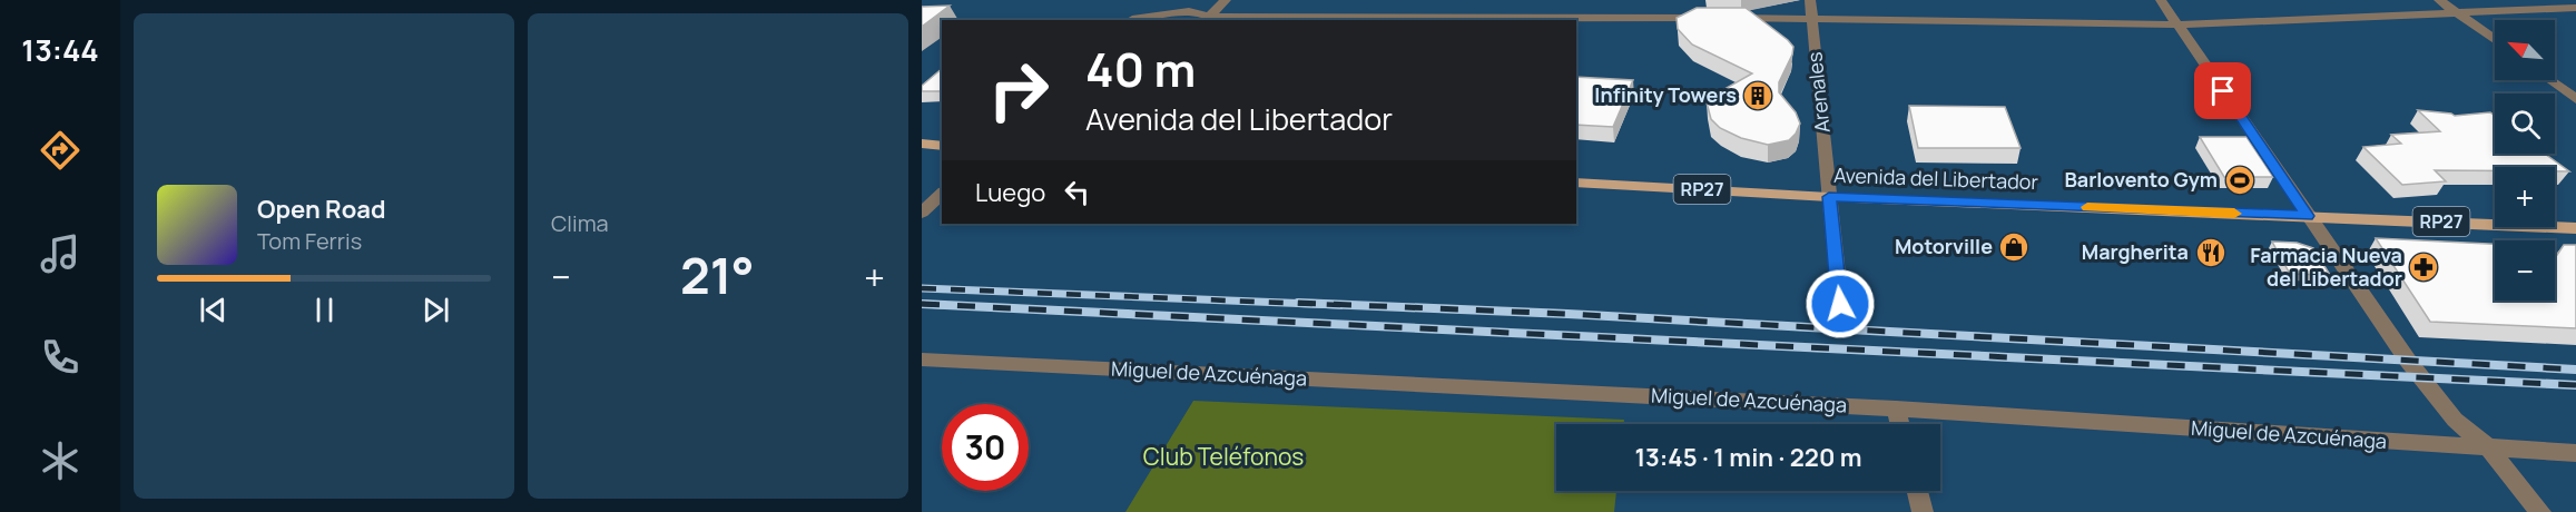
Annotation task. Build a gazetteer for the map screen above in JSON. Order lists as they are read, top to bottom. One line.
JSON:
{"streets":{"main road":["Avenida del Libertador","RP27"],"street":["Arenales","Miguel de Azcuénaga"]},"crossings":[["Arenales","Avenida del Libertador"]],"parks":["Club Teléfonos"],"places":{"building":["Infinity Towers"],"sports":["Barlovento Gym"],"shop":["Motorville"],"restaurant":["Margherita"],"pharmacy":["Farmacia Nueva del Libertador"]},"north":"top left","page":{"tabs":"13:44","tile":"Clima","map_buttons":["+","−"],"turn":["40 m","Avenida del Libertador"],"then":"Luego","song":["Open Road","Tom Ferris"],"heat":["−","21°","+"],"limit":"30","trip":"13:45 · 1 min · 220 m"}}
